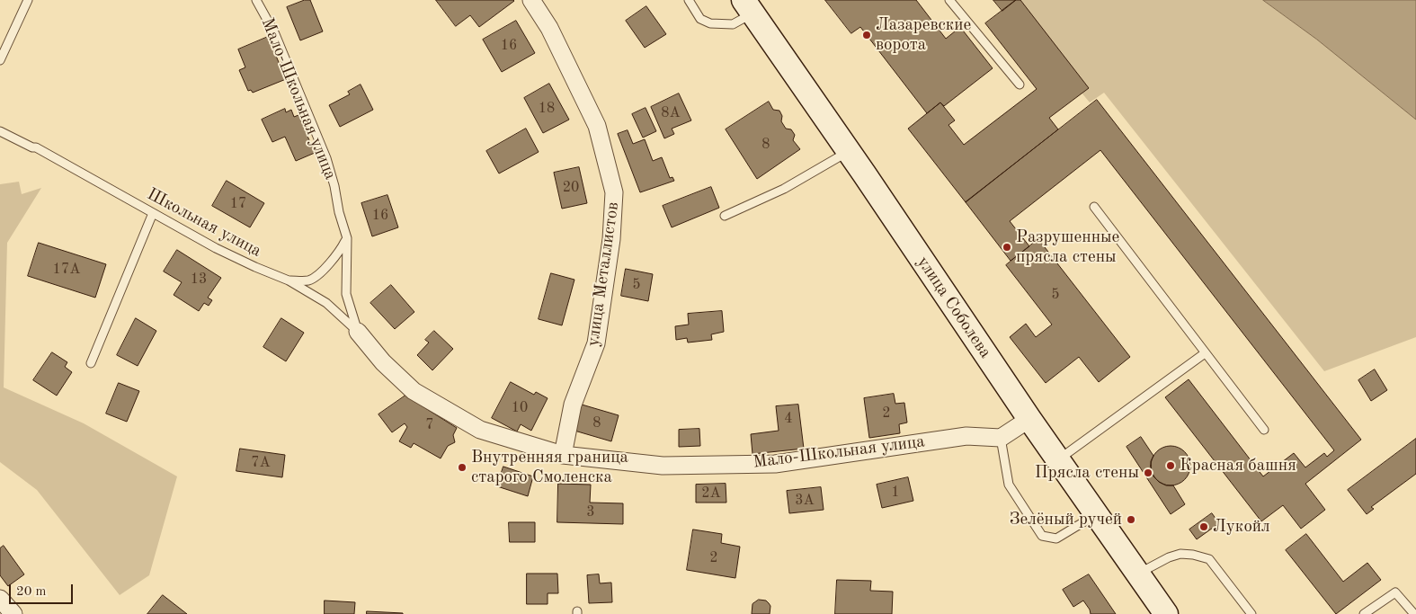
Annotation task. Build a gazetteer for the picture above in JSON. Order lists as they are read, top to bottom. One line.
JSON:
{"streets":{"main road":["улица Соболева"],"street":["Мало-Школьная улица","улица Металлистов"],"lane":["Школьная улица"]},"crossings":[["Мало-Школьная улица","Школьная улица"],["Мало-Школьная улица","улица Металлистов"]],"places":["Лазаревские ворота","Разрушенные прясла стены","Красная башня","Внутренняя граница старого Смоленска","Прясла стены","Зелёный ручей","Лукойл"],"house_numbers":["16","18","8А","8","20","17","16","17А","13","5","5","10","2","4","8","7","7А","1","2А","3А","3","2"],"scale_bar":"20 m"}
